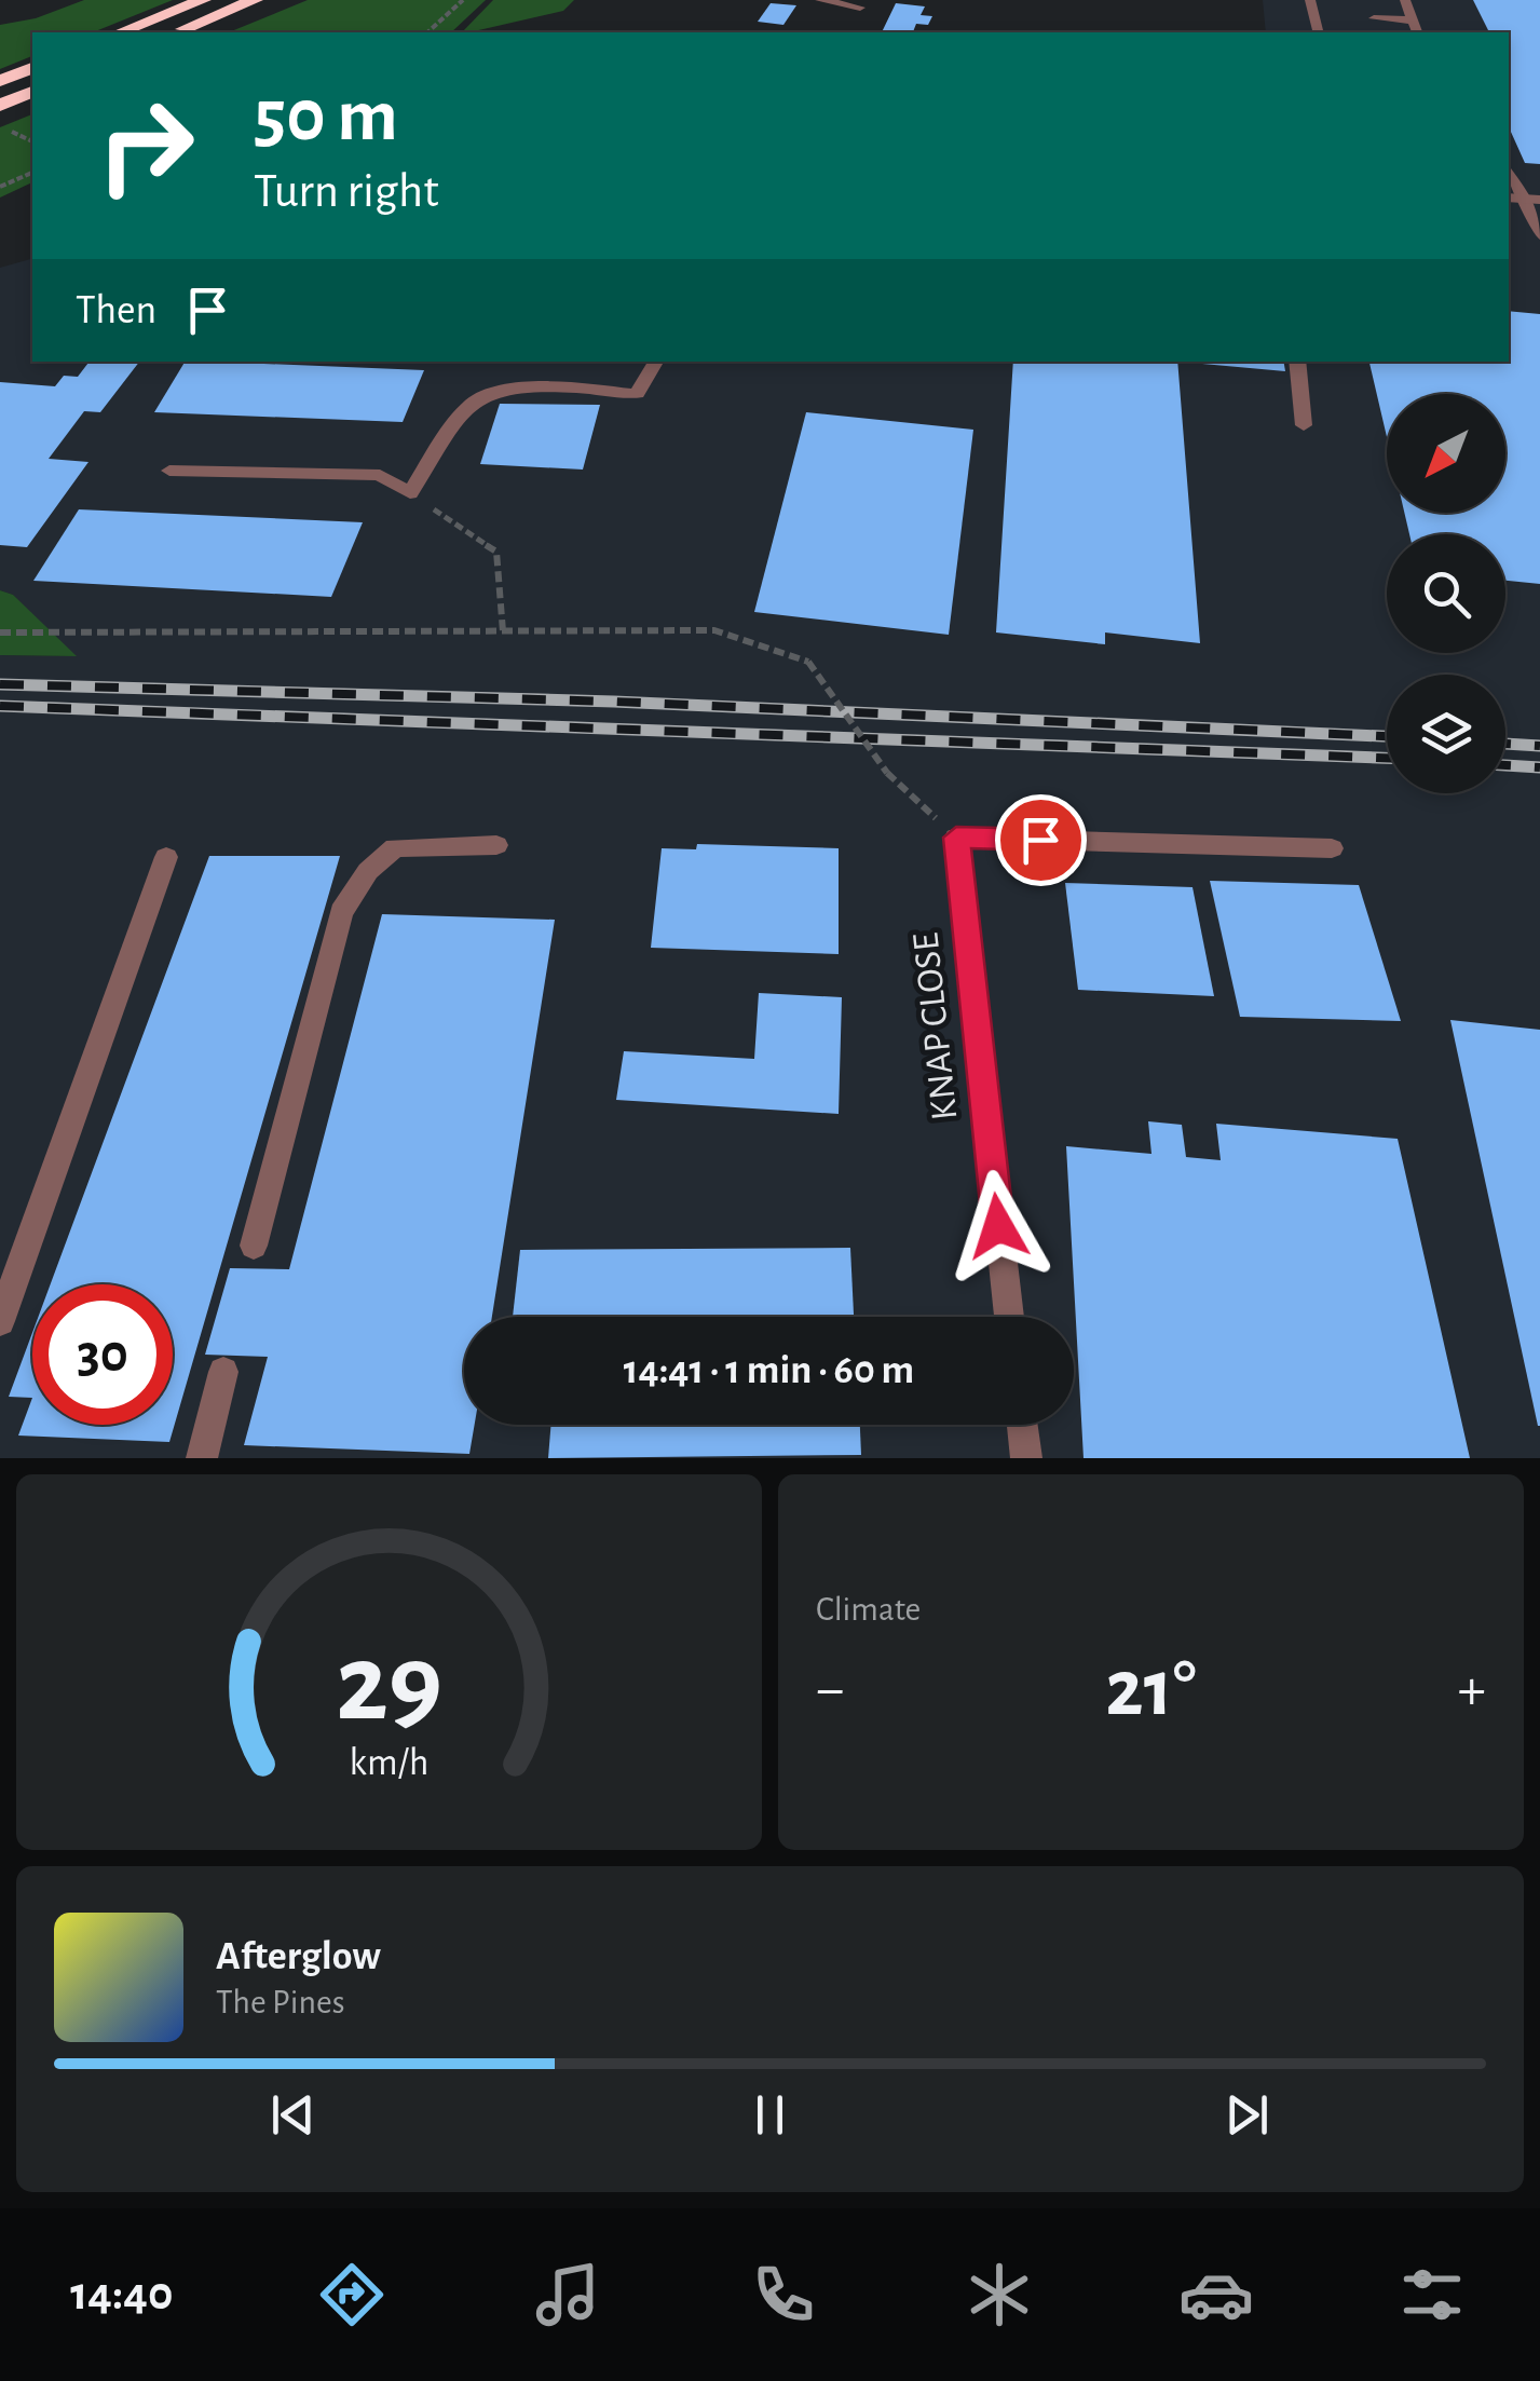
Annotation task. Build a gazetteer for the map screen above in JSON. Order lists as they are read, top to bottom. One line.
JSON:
{"streets":{"street":["KNAP CLOSE"]},"north":"bottom left","page":{"turn":["50 m","Turn right"],"then":"Then","limit":"30","trip":"14:41 · 1 min · 60 m","tile":"Climate","heat":["−","21°","+"],"song":["Afterglow","The Pines"],"tabs":"14:40","gauge":["29","km/h"]}}
